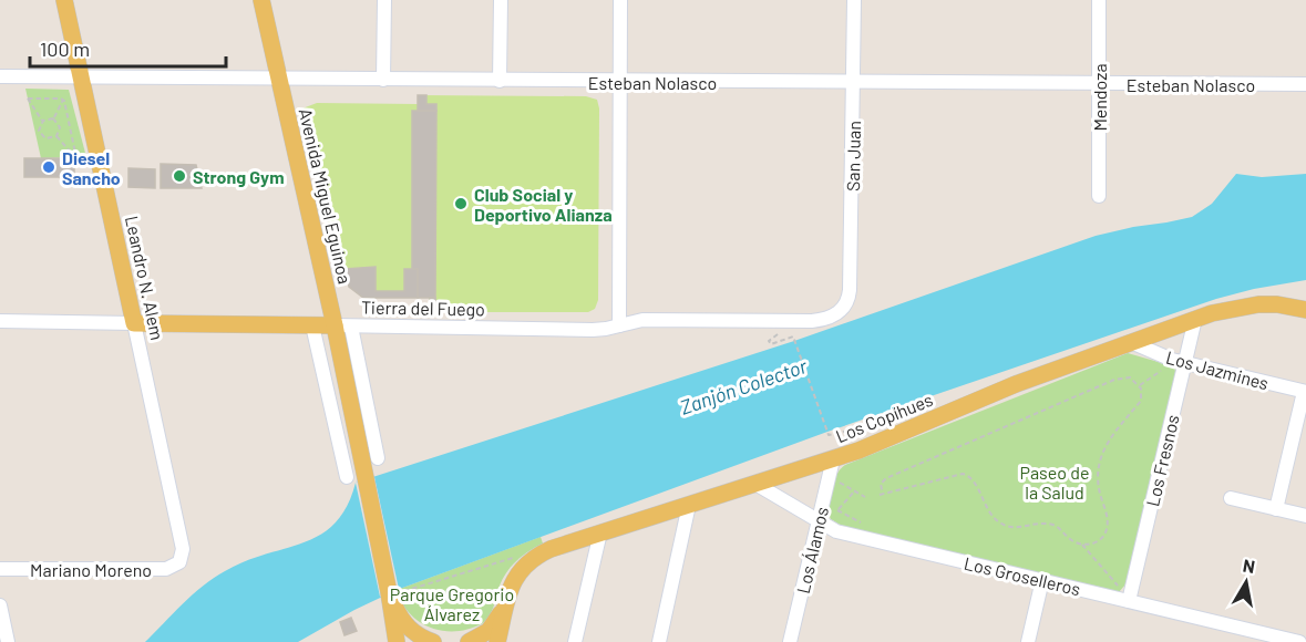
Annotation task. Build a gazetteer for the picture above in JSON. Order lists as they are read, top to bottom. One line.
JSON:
{"streets":{"main road":["Avenida Miguel Eguinoa","Leandro N. Alem","Tierra del Fuego","Los Copíhues"],"street":["Esteban Nolasco","Mendoza","San Juan","Los Jazmines","Los Fresnos","Los Álamos","Mariano Moreno","Los Groselleros"]},"crossings":[["Esteban Nolasco","Mendoza"],["Esteban Nolasco","San Juan"],["Esteban Nolasco","Avenida Miguel Eguinoa"],["Esteban Nolasco","Leandro N. Alem"],["San Juan","Tierra del Fuego"],["Avenida Miguel Eguinoa","Tierra del Fuego"],["Leandro N. Alem","Tierra del Fuego"],["Leandro N. Alem","Mariano Moreno"],["Los Jazmines","Los Copíhues"],["Los Jazmines","Los Fresnos"],["Los Copíhues","Los Fresnos"],["Los Copíhues","Los Álamos"],["Los Copíhues","Los Groselleros"],["Los Fresnos","Los Groselleros"],["Los Álamos","Los Groselleros"]],"water":["Zanjón Colector"],"parks":["Paseo de la Salud","Parque Gregorio Álvarez"],"places":["Diesel Sancho","Strong Gym","Club Social y Deportivo Alianza"],"scale_bar":"100 m","north":"top"}
